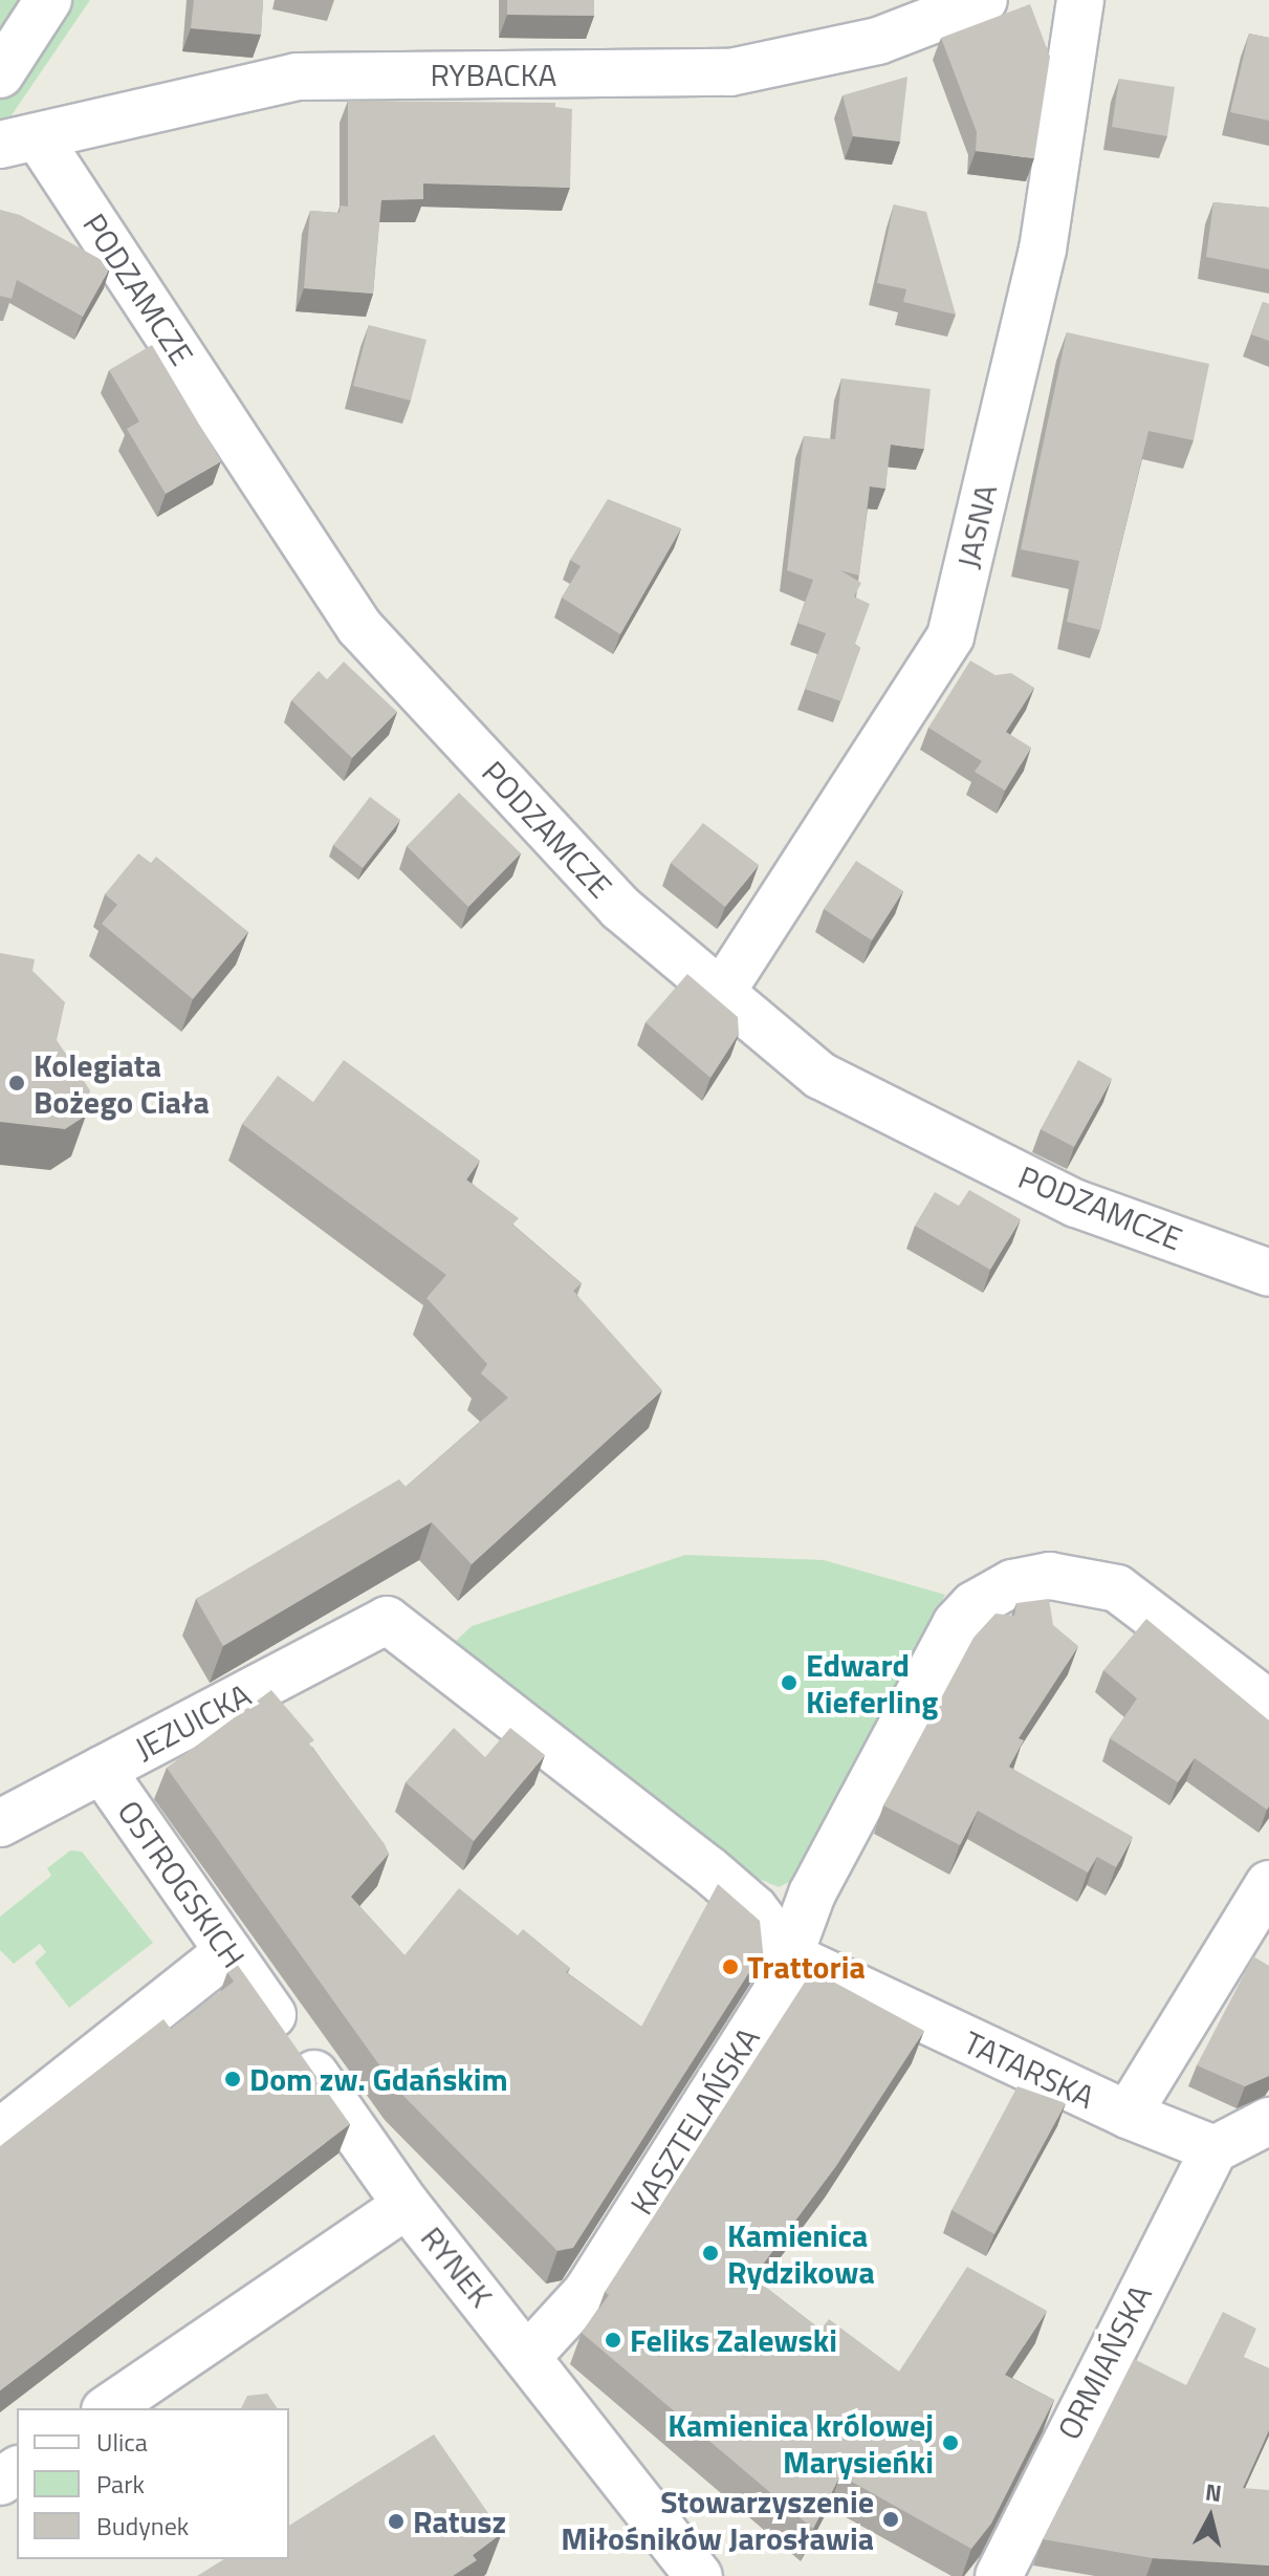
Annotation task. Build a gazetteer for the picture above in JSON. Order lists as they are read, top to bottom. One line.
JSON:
{"streets":{"street":["RYBACKA","PODZAMCZE","JASNA","JEZUICKA","OSTROGSKICH","TATARSKA","KASZTELAŃSKA","RYNEK","ORMIAŃSKA"]},"crossings":[["RYBACKA","PODZAMCZE"],["PODZAMCZE","JASNA"],["JEZUICKA","OSTROGSKICH"],["JEZUICKA","TATARSKA"],["JEZUICKA","KASZTELAŃSKA"],["OSTROGSKICH","RYNEK"],["TATARSKA","KASZTELAŃSKA"],["TATARSKA","ORMIAŃSKA"],["KASZTELAŃSKA","RYNEK"]],"places":["Kolegiata Bożego Ciała","Edward Kieferling","Trattoria","Dom zw. Gdańskim","Kamienica Rydzikowa","Feliks Zalewski","Kamienica królowej Marysieńki","Stowarzyszenie Miłośników Jarosławia","Ratusz"],"legend":["Ulica","Park","Budynek"],"north":"top"}
